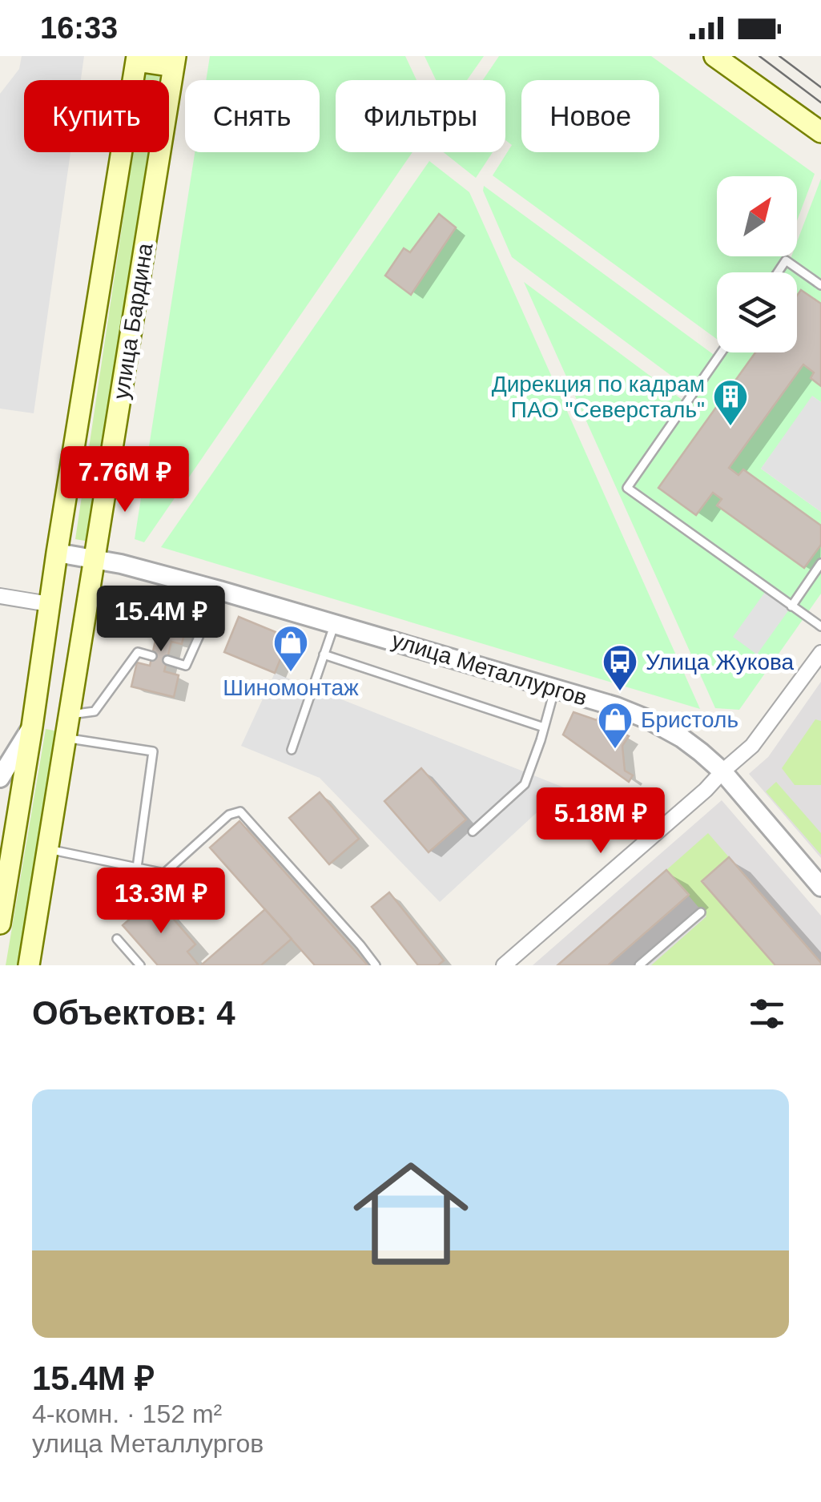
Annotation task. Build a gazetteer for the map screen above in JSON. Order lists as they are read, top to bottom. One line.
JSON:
{"streets":{"main road":["улица Бардина"],"street":["улица Металлургов"]},"crossings":[["улица Бардина","улица Металлургов"]],"places":{"building":["Дирекция по кадрам ПАО \"Северсталь\""],"shop":["Шиномонтаж","Бристоль"],"bus stop":["Улица Жукова"]},"north":"top right","page":{"status":"16:33","chip":["Купить","Снять","Фильтры","Новое"],"price":["7.76M ₽","15.4M ₽","5.18M ₽","13.3M ₽"],"heading":"Объектов: 4","list":[{"name":"15.4M ₽","note":"4-комн. · 152 m² · улица Металлургов"}]}}
